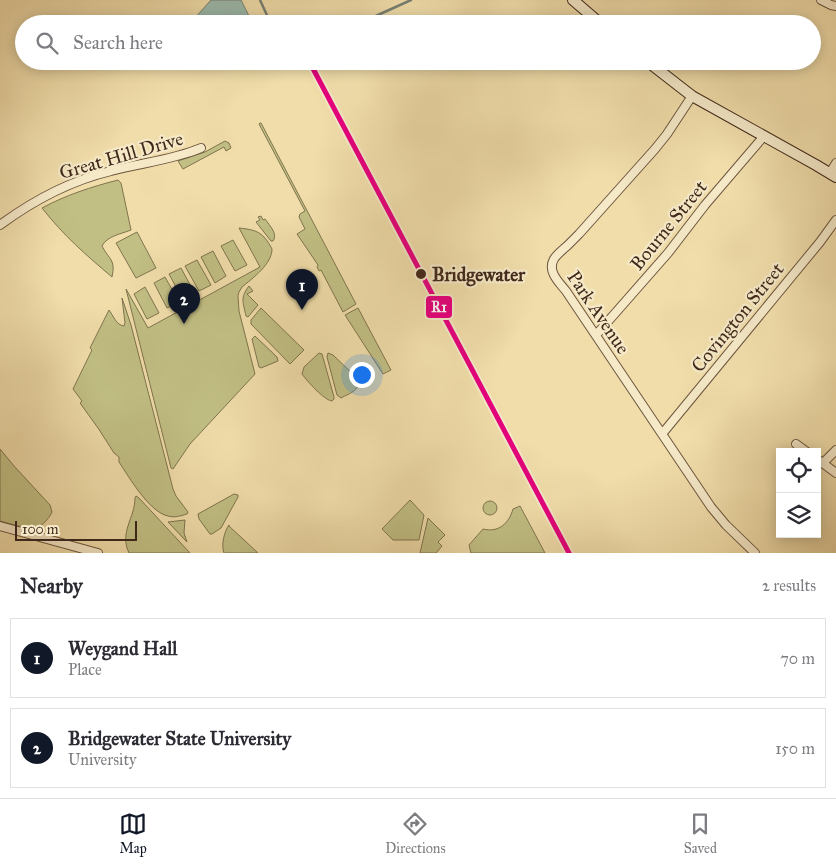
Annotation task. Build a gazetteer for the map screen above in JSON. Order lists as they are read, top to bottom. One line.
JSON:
{"streets":{"street":["Great Hill Drive","Bourne Street","Park Avenue","Covington Street"]},"crossings":[["Bourne Street","Park Avenue"],["Park Avenue","Covington Street"]],"places":["Bridgewater"],"lines":["transit line R1"],"scale_bar":"100 m","page":{"search":"Search here","pins":["1","2"],"scale":"100 m","heading":["Nearby","2 results"],"list":[{"mark":"1","name":"Weygand Hall","note":"Place","value":"70 m"},{"mark":"2","name":"Bridgewater State University","note":"University","value":"150 m"}],"nav":["Map","Directions","Saved"]}}
